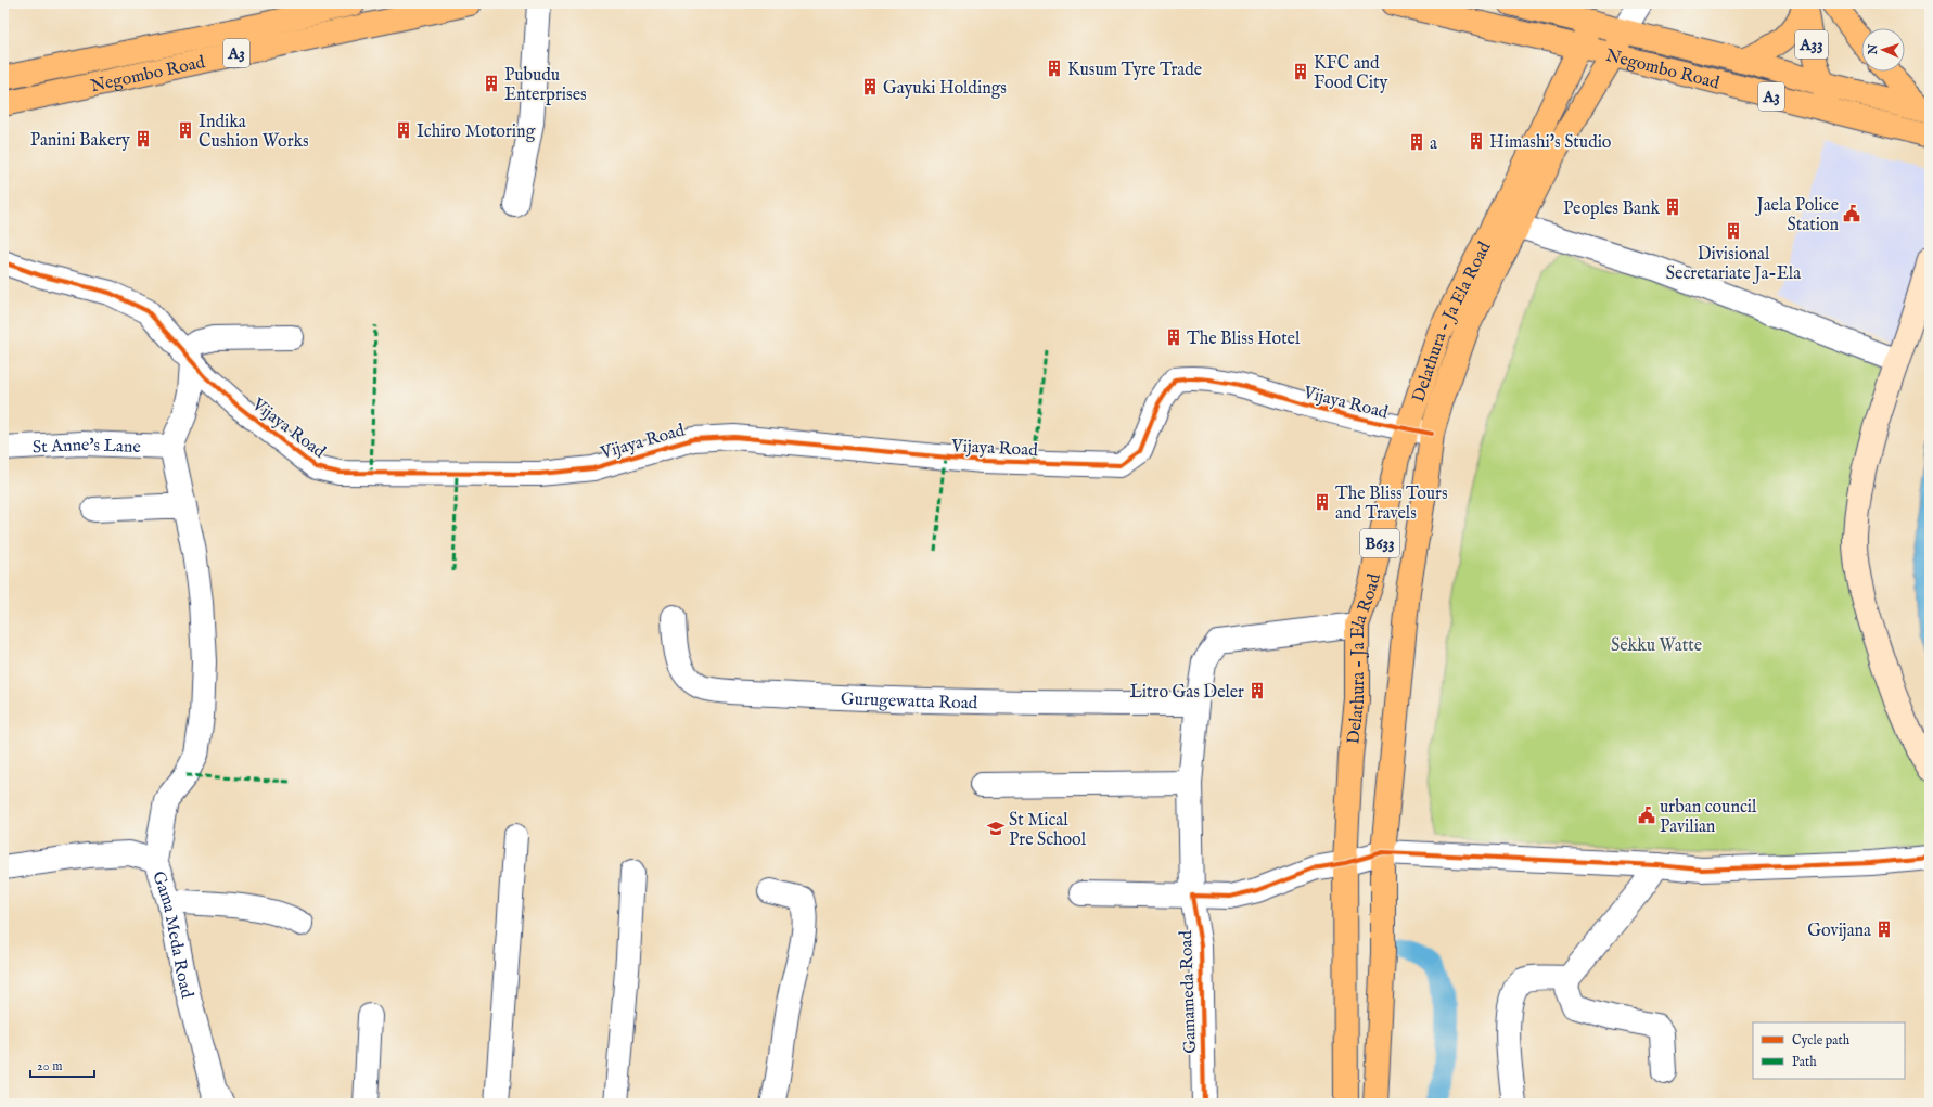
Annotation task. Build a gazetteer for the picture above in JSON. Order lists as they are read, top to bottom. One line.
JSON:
{"streets":{"main road":["A33","A3","Negombo Road","Delathura - Ja Ela Road","B633"],"street":["Vijaya Road","St Anne's Lane","Gurugewatta Road","Gama Meda Road","Gamameda Road"]},"crossings":[["A33","Negombo Road"],["Negombo Road","Delathura - Ja Ela Road"],["Delathura - Ja Ela Road","Vijaya Road"],["Delathura - Ja Ela Road","Gamameda Road"],["Gurugewatta Road","Gamameda Road"]],"parks":["Sekku Watte"],"places":{"building":["Kusum Tyre Trade","KFC and Food City","Pubudu Enterprises","Gayuki Holdings","Indika Cushion Works","Ichiro Motoring","Panini Bakery","Himashi's Studio","a","Peoples Bank","Divisional Secretariate Ja-Ela","The Bliss Hotel","The Bliss Tours and Travels","Litro Gas Deler","Govijana"],"public building":["Jaela Police Station","urban council Pavilian"],"school or university":["St Mical Pre School"]},"legend":["Cycle path","Path"],"scale_bar":"20 m","north":"left"}
